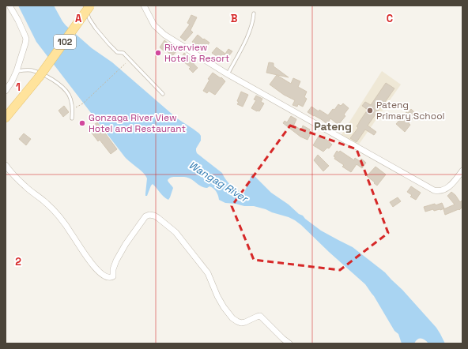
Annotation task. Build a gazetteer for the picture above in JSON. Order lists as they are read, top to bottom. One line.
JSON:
{"streets":{"main road":["102"]},"districts":["Pateng"],"water":["Wangag River"],"places":["Riverview Hotel & Resort","Pateng Primary School","Gonzaga River View Hotel and Restaurant"],"grid":{"columns":["A","B","C"],"rows":["1","2"]}}
